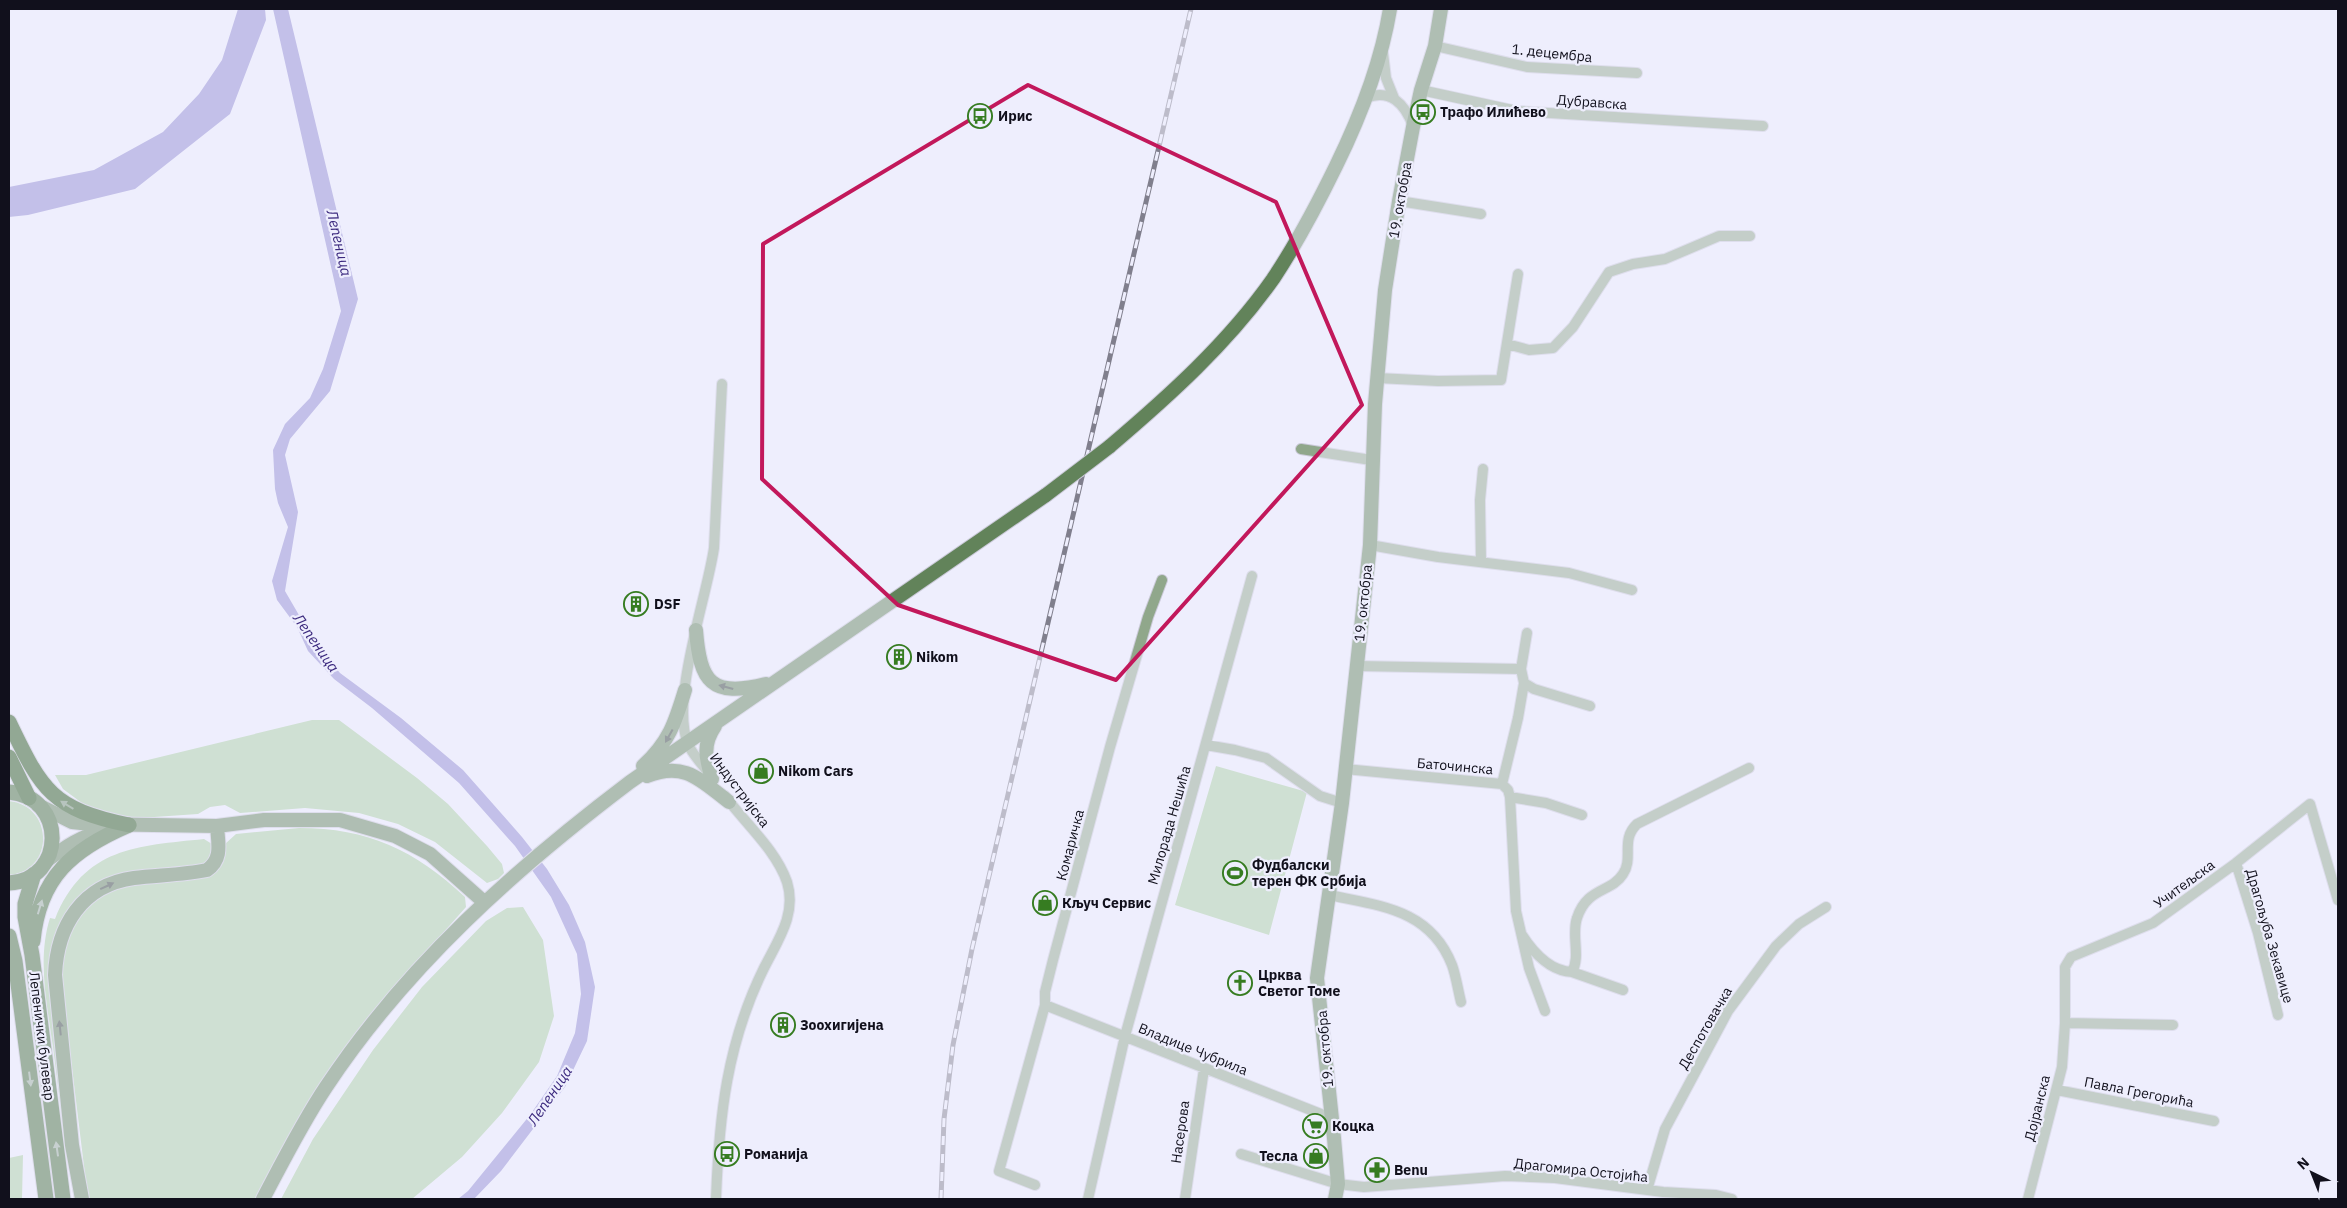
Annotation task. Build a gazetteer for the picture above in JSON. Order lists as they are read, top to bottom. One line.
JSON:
{"streets":{"main road":["Лепенички булевар"],"street":["1. децембра","Дубравска","19. октобра","Баточинска","Индустријска","Милорада Нешића","Комаричка","Учитељска","Драгољуба Зекавице","Деспотовачка","Владице Чубрила","Павла Грегорића","Дојранска","Насерова","Драгомира Остојића"]},"crossings":[["1. децембра","19. октобра"],["Дубравска","19. октобра"],["19. октобра","Баточинска"],["19. октобра","Владице Чубрила"],["19. октобра","Драгомира Остојића"],["Милорада Нешића","Владице Чубрила"],["Комаричка","Владице Чубрила"],["Учитељска","Драгољуба Зекавице"],["Учитељска","Дојранска"],["Деспотовачка","Драгомира Остојића"],["Владице Чубрила","Насерова"],["Павла Грегорића","Дојранска"]],"water":["Лепеница"],"places":{"bus stop":["Трафо Илићево","Ирис","Романија"],"building":["DSF","Nikom","Зоохигијена"],"shop":["Nikom Cars","Кључ Сервис","Тесла"],"sports":["Фудбалски терен ФК Србија"],"church":["Црква Светог Томе"],"supermarket":["Коцка"],"pharmacy":["Benu"]},"north":"top left"}
